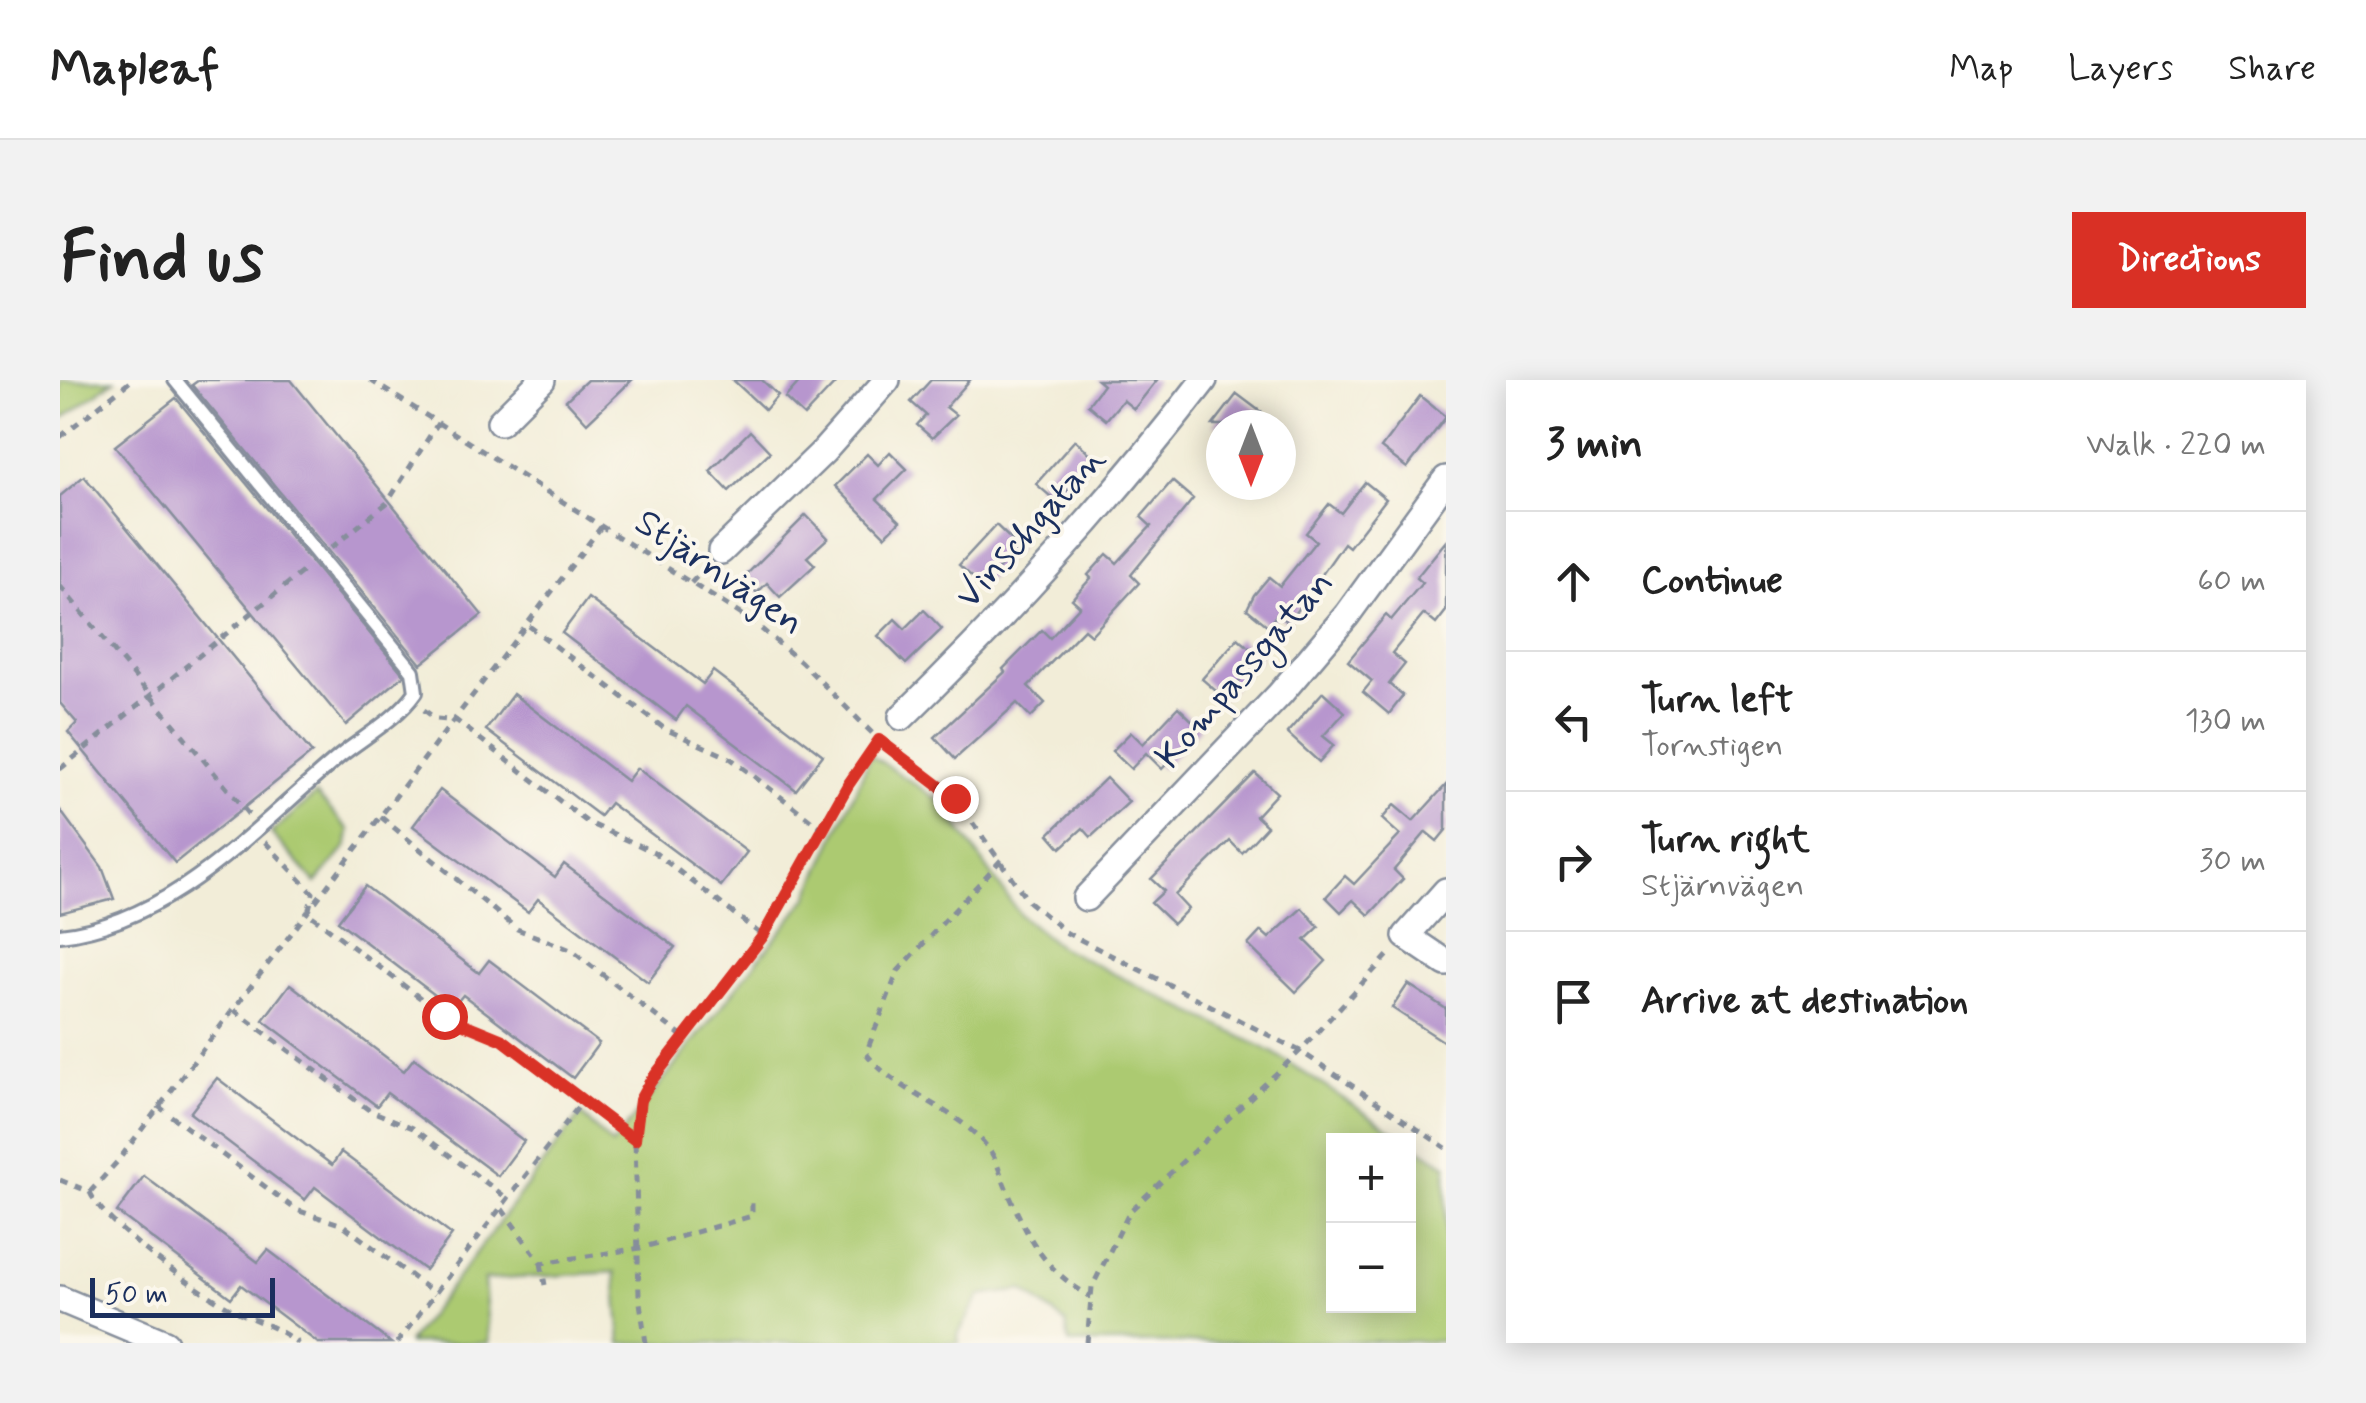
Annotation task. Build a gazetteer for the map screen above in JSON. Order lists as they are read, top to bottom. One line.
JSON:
{"streets":{"street":["Vinschgatan","Kompassgatan"],"path":["Stjärnvägen"]},"scale_bar":"50 m","north":"bottom","page":{"header":"Mapleaf","nav":["Map","Layers","Share"],"buttons":"Directions","title":"Find us","heading":["3 min","Walk · 220 m"],"list":[["Continue","60 m"],["Turn left","Tornstigen","130 m"],["Turn right","Stjärnvägen","30 m"],"Arrive at destination"],"map_buttons":["+","−"],"scale":"50 m"}}
